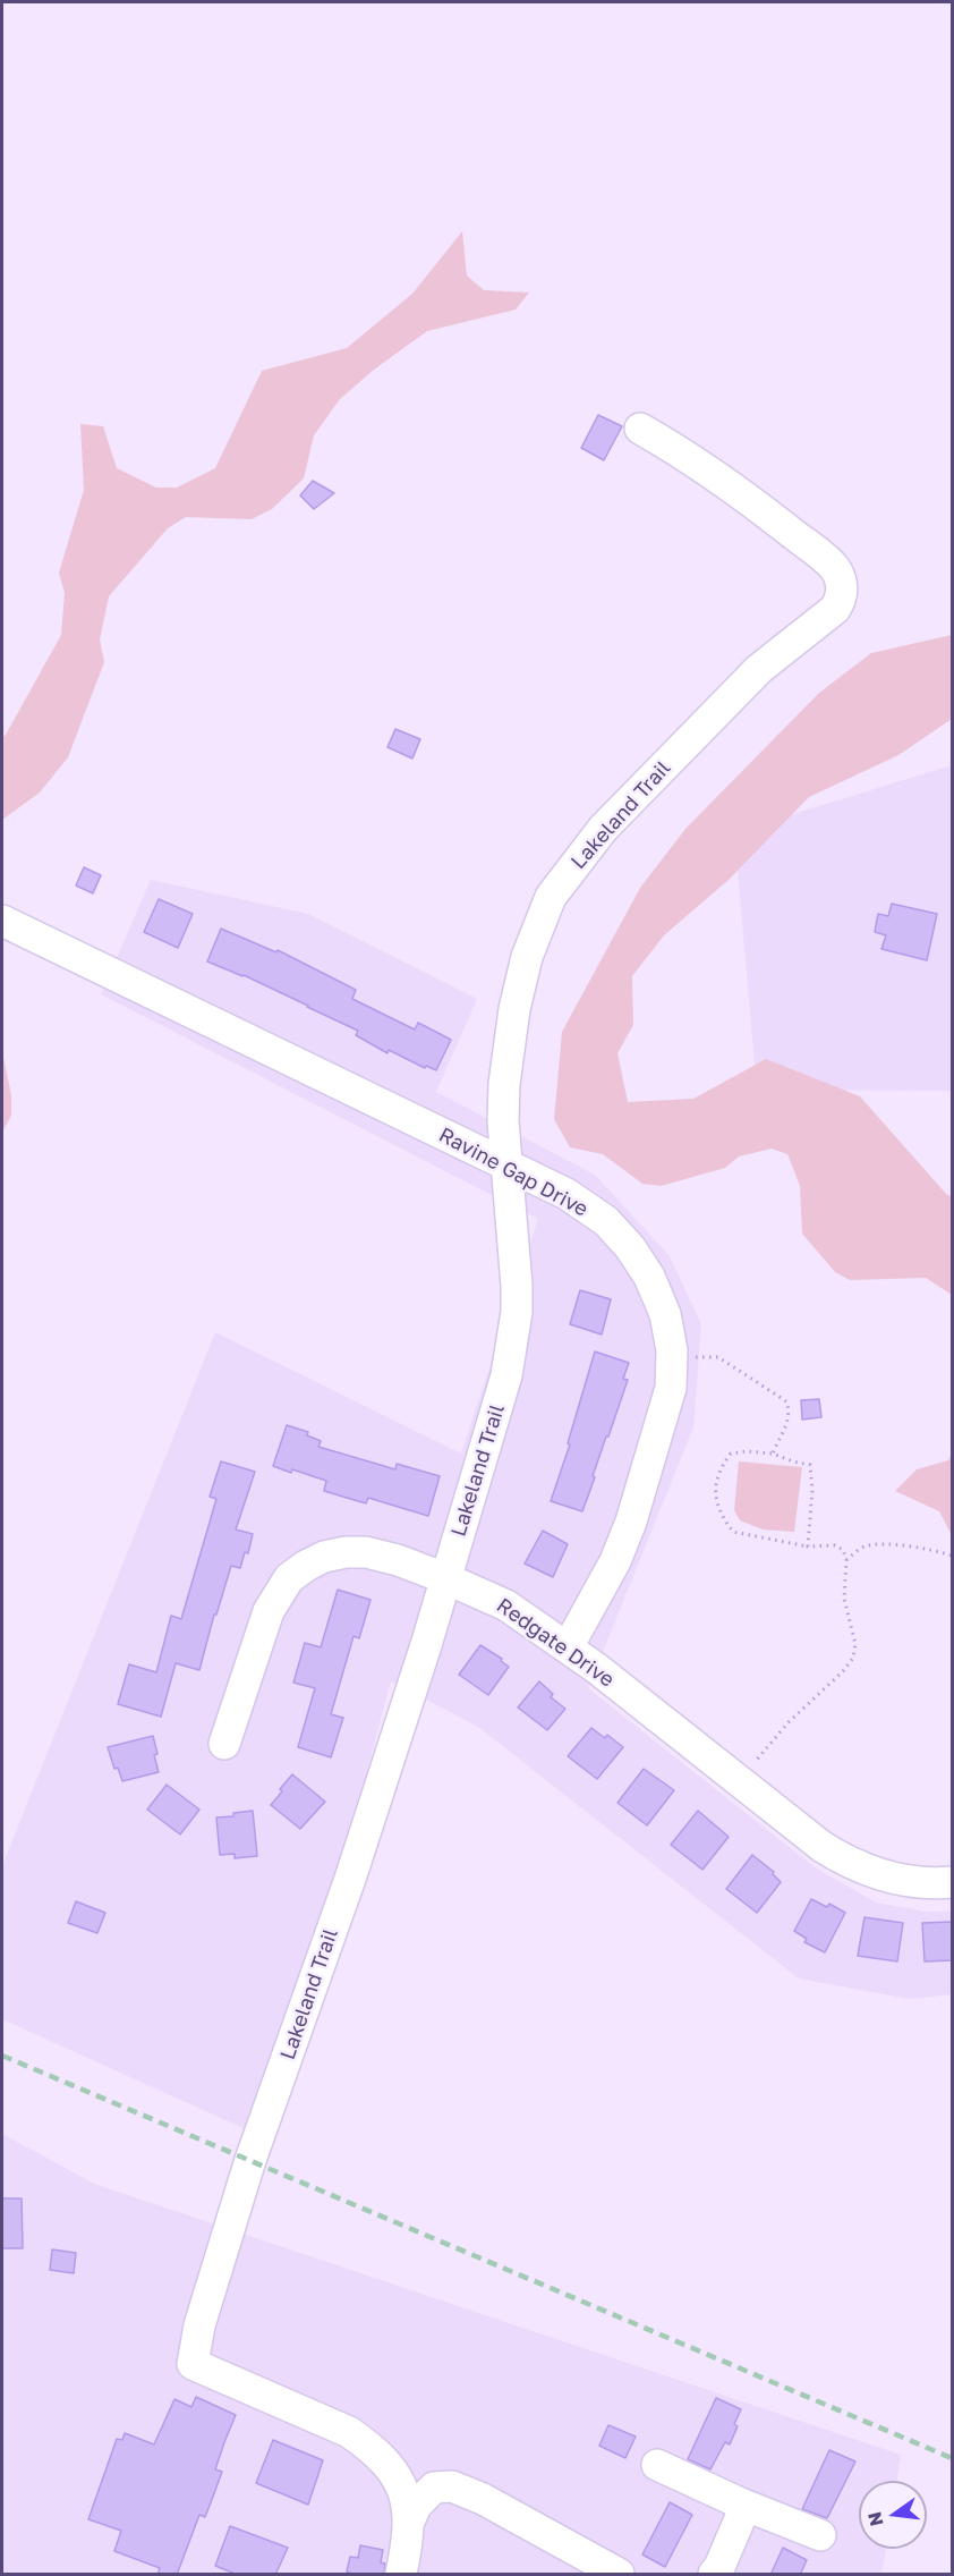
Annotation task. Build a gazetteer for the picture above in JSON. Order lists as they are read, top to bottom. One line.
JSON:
{"streets":{"street":["Lakeland Trail","Ravine Gap Drive","Redgate Drive"]},"crossings":[["Lakeland Trail","Ravine Gap Drive"],["Lakeland Trail","Redgate Drive"],["Ravine Gap Drive","Redgate Drive"]],"north":"left"}
